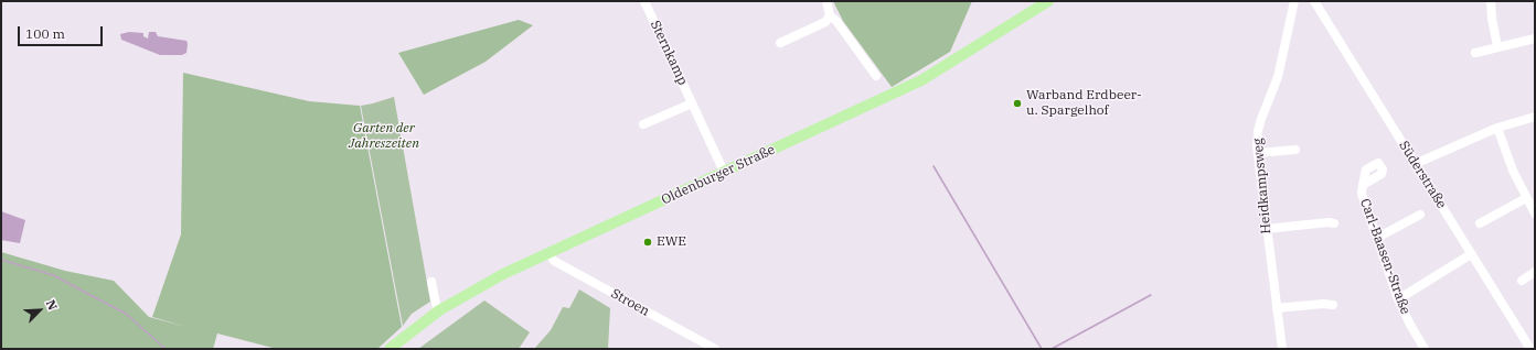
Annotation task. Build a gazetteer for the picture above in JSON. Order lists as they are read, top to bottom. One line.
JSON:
{"streets":{"main road":["Oldenburger Straße"],"street":["Sternkamp","Süderstraße","Heidkampsweg","Carl-Baasen-Straße","Stroen"]},"crossings":[["Sternkamp","Oldenburger Straße"],["Oldenburger Straße","Stroen"]],"parks":["Garten der Jahreszeiten"],"places":["Warband Erdbeer- u. Spargelhof","EWE"],"scale_bar":"100 m","north":"top right"}
